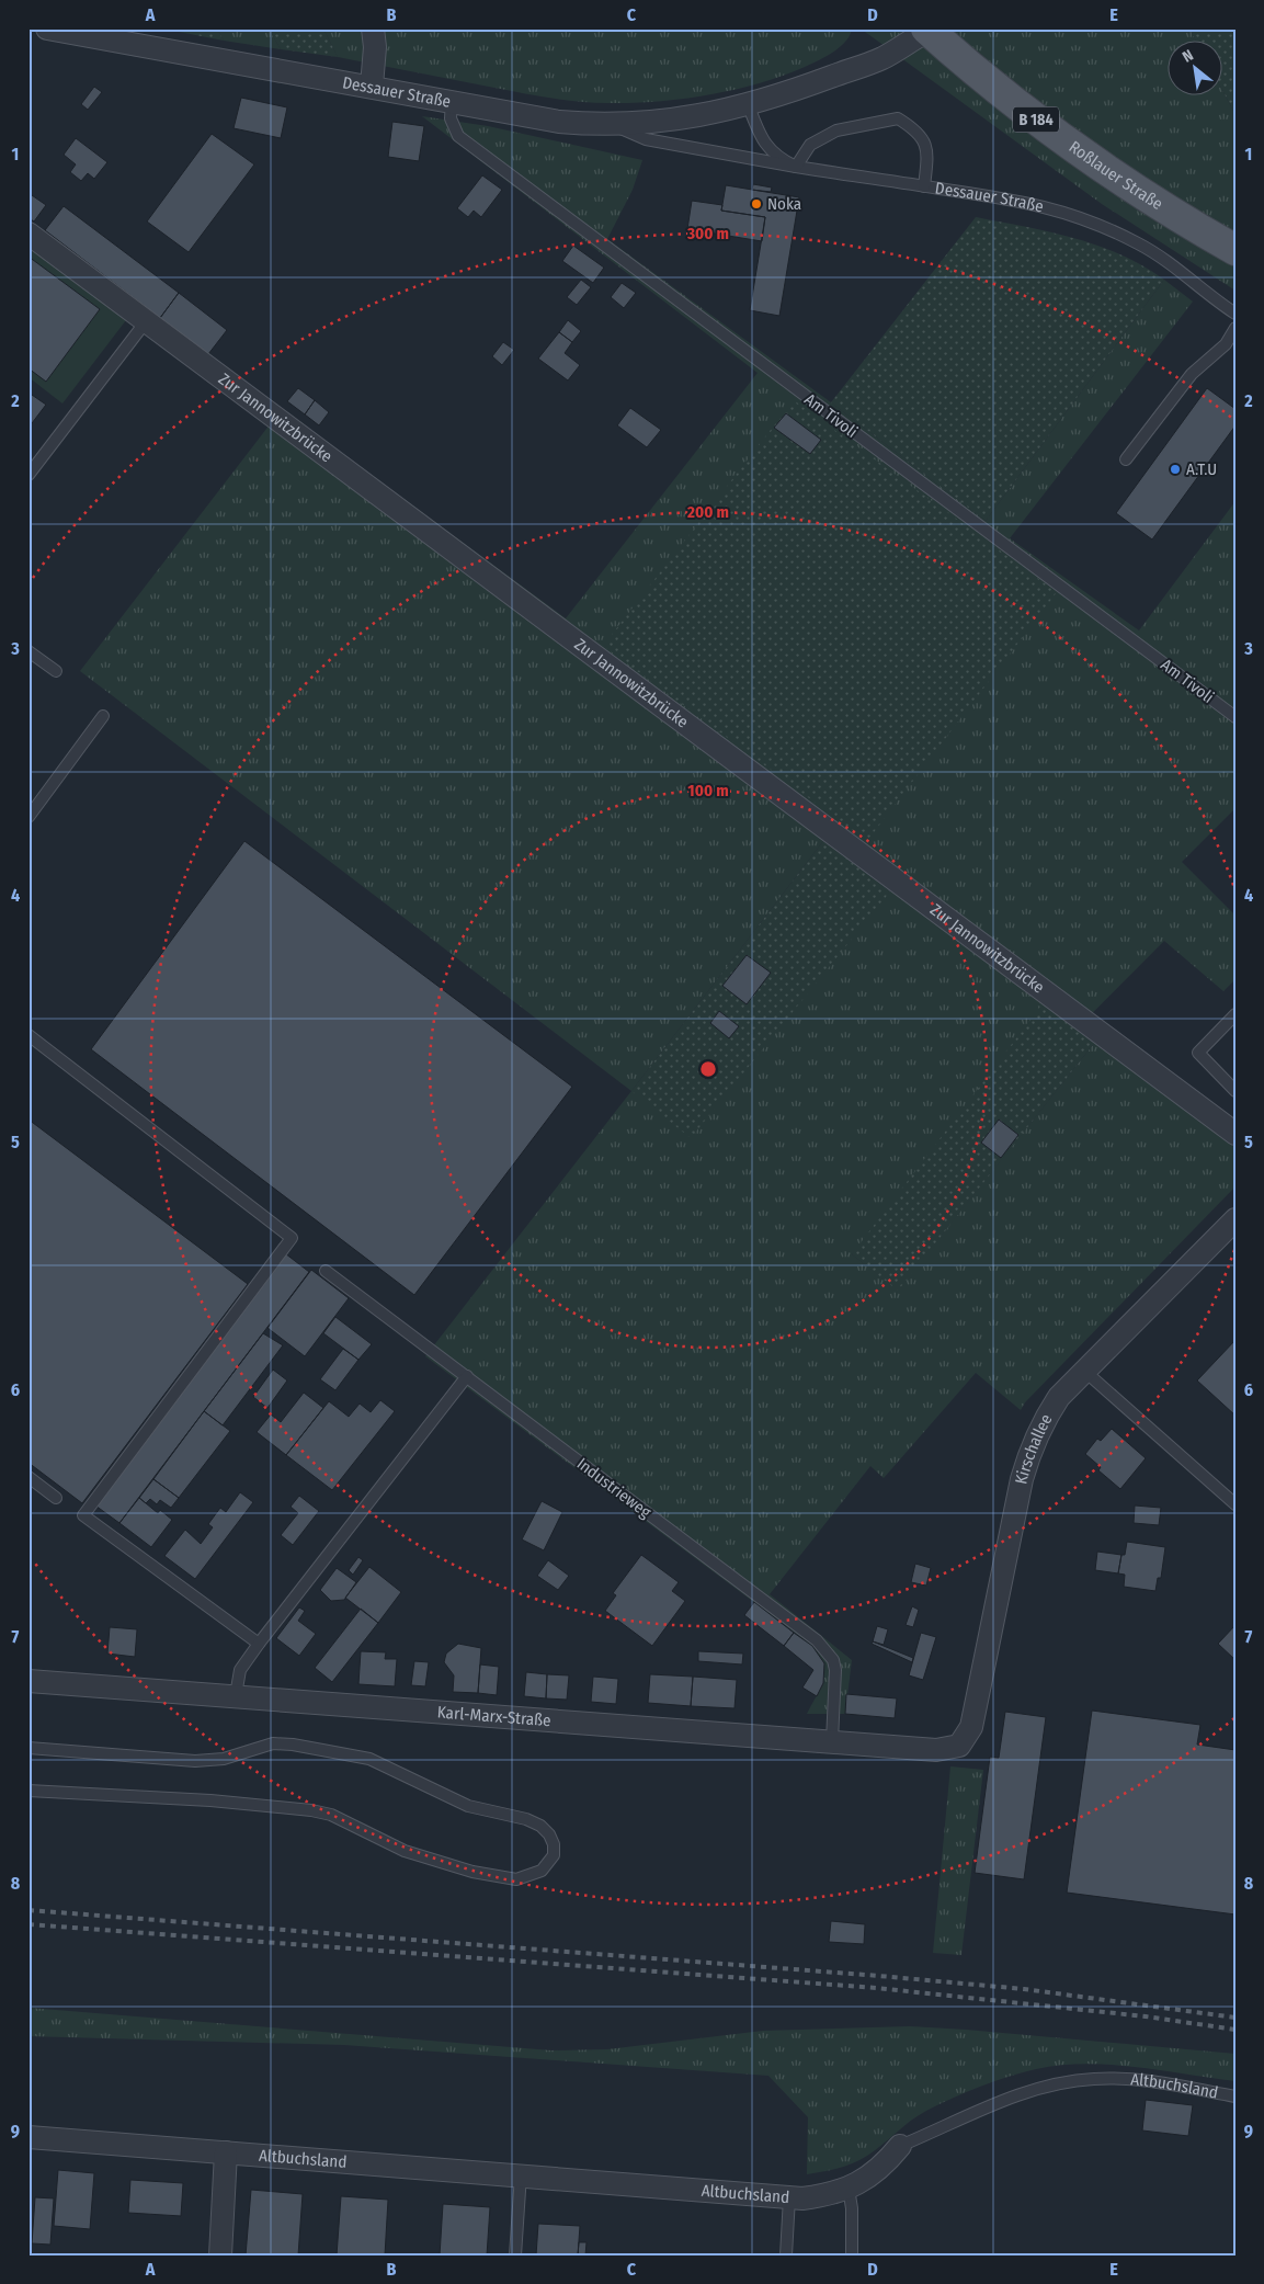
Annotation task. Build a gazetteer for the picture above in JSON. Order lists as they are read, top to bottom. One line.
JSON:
{"streets":{"main road":["B 184","Roßlauer Straße"],"street":["Dessauer Straße","Zur Jannowitzbrücke","Kirschallee","Karl-Marx-Straße","Altbuchsland"],"lane":["Am Tivoli","Industrieweg"]},"crossings":[["Dessauer Straße","Roßlauer Straße"],["Dessauer Straße","Am Tivoli"],["Kirschallee","Karl-Marx-Straße"],["Industrieweg","Karl-Marx-Straße"]],"places":["Noka","A.T.U"],"north":"top left","grid":{"columns":["A","B","C","D","E"],"rows":["1","2","3","4","5","6","7","8","9"]},"rings":["300 m","200 m","100 m"]}
